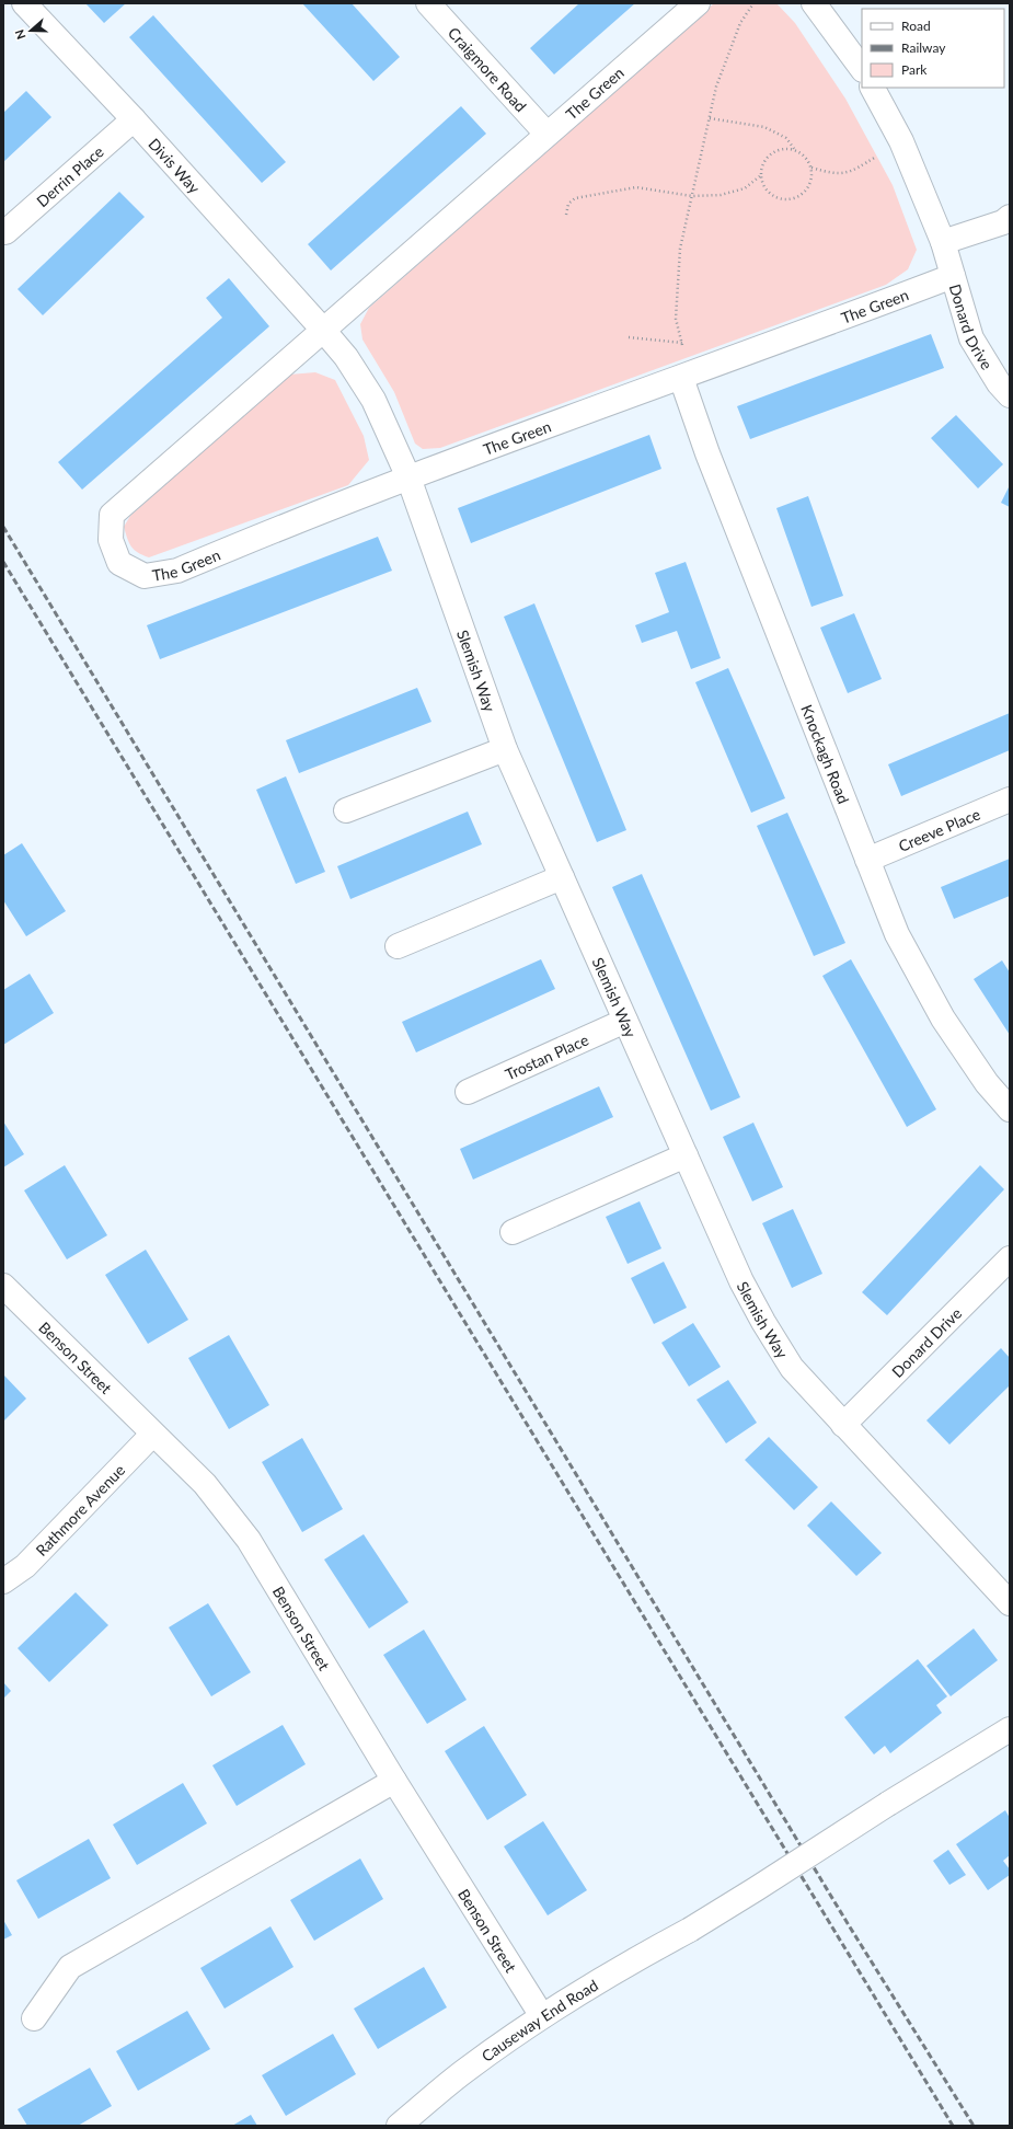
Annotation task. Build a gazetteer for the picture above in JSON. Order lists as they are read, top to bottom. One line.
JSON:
{"streets":{"street":["Craigmore Road","The Green","Divis Way","Derrin Place","Donard Drive","Slemish Way","Knockagh Road","Creeve Place","Trostan Place","Benson Street","Rathmore Avenue","Causeway End Road"]},"crossings":[["Craigmore Road","The Green"],["The Green","Divis Way"],["The Green","Donard Drive"],["The Green","Slemish Way"],["The Green","Knockagh Road"],["Divis Way","Derrin Place"],["Divis Way","Slemish Way"],["Donard Drive","Slemish Way"],["Slemish Way","Trostan Place"],["Knockagh Road","Creeve Place"],["Benson Street","Rathmore Avenue"],["Benson Street","Causeway End Road"]],"legend":["Road","Railway","Park"],"north":"left"}
